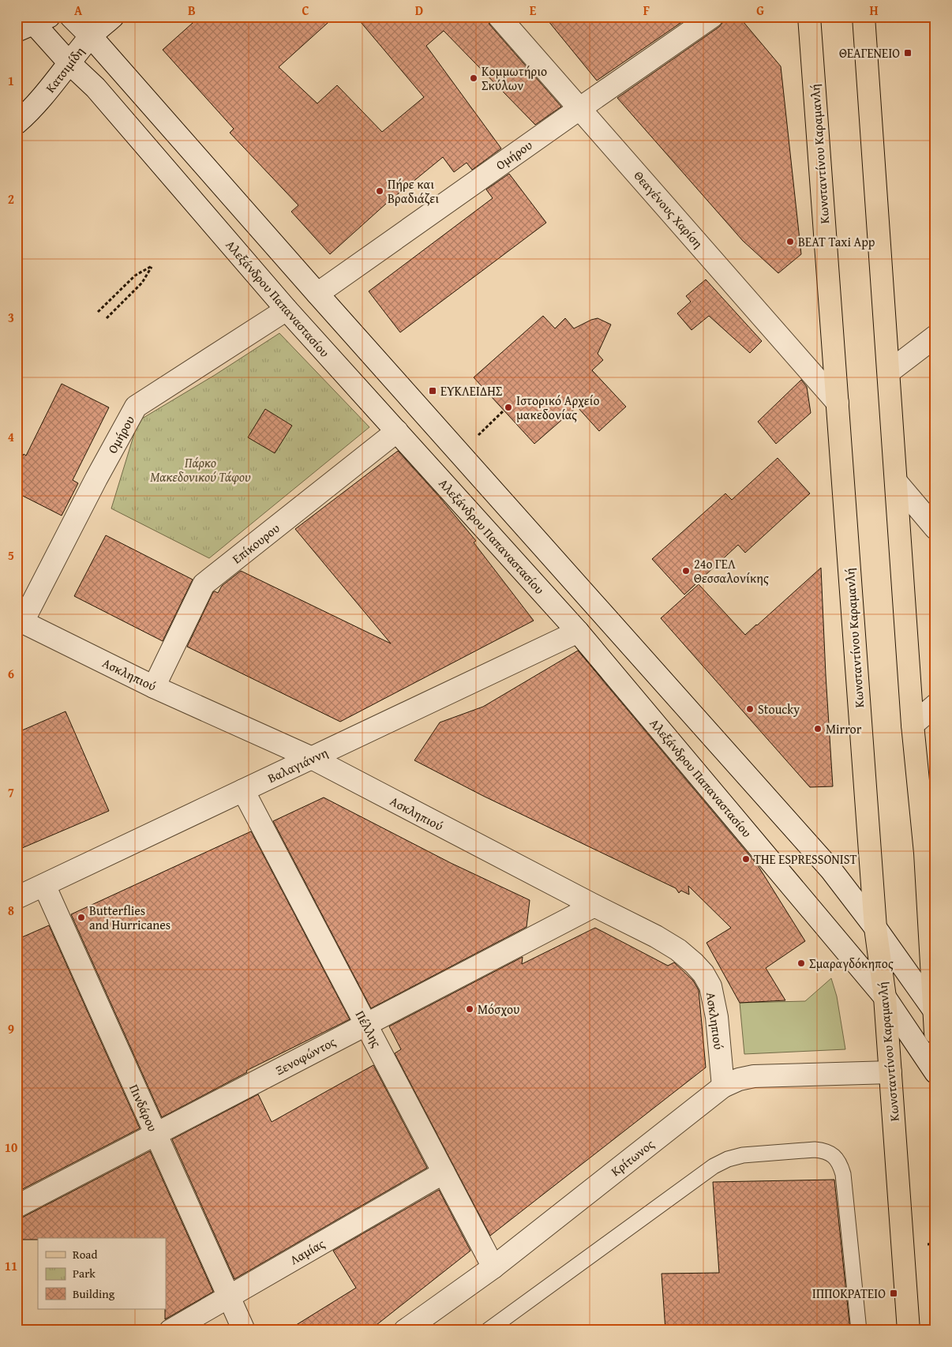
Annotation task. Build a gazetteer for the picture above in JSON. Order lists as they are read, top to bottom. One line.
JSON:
{"streets":{"main road":["Κωνσταντίνου Καραμανλή"],"street":["Κατσιμίδη","Ομήρου","Θεαγένους Χαρίση","Αλεξάνδρου Παπαναστασίου","Επίκουρου","Ασκληπιού","Βαλαγιάννη","Πέλλης","Ξενοφώντος","Πινδάρου","Κρίτωνος","Λαμίας"]},"crossings":[["Κατσιμίδη","Αλεξάνδρου Παπαναστασίου"],["Κωνσταντίνου Καραμανλή","Θεαγένους Χαρίση"],["Κωνσταντίνου Καραμανλή","Αλεξάνδρου Παπαναστασίου"],["Κωνσταντίνου Καραμανλή","Κρίτωνος"],["Ομήρου","Θεαγένους Χαρίση"],["Ομήρου","Αλεξάνδρου Παπαναστασίου"],["Ομήρου","Ασκληπιού"],["Αλεξάνδρου Παπαναστασίου","Επίκουρου"],["Αλεξάνδρου Παπαναστασίου","Βαλαγιάννη"],["Επίκουρου","Ασκληπιού"],["Ασκληπιού","Βαλαγιάννη"],["Ασκληπιού","Ξενοφώντος"],["Ασκληπιού","Κρίτωνος"],["Βαλαγιάννη","Πέλλης"],["Βαλαγιάννη","Πινδάρου"],["Πέλλης","Ξενοφώντος"],["Πέλλης","Κρίτωνος"],["Πέλλης","Λαμίας"],["Ξενοφώντος","Πινδάρου"],["Πινδάρου","Λαμίας"]],"parks":["Πάρκο Μακεδονικού Τάφου"],"places":{"transit":["ΘΕΑΓΕΝΕΙΟ","ΕΥΚΛΕΙΔΗΣ","ΙΠΠΟΚΡΑΤΕΙΟ"],"other":["Κομμωτήριο Σκύλων","Πήρε και Βραδιάζει","ΒΕΑΤ Taxi App","Ιστορικό Αρχείο μακεδονίας","24ο ΓΕΛ Θεσσαλονίκης","Stoucky","Mirror","THE ESPRESSONIST","Butterflies and Hurricanes","Σμαραγδόκηπος","Μόσχου"]},"legend":["Road","Park","Building"],"grid":{"columns":["A","B","C","D","E","F","G","H"],"rows":["1","2","3","4","5","6","7","8","9","10","11"]}}
